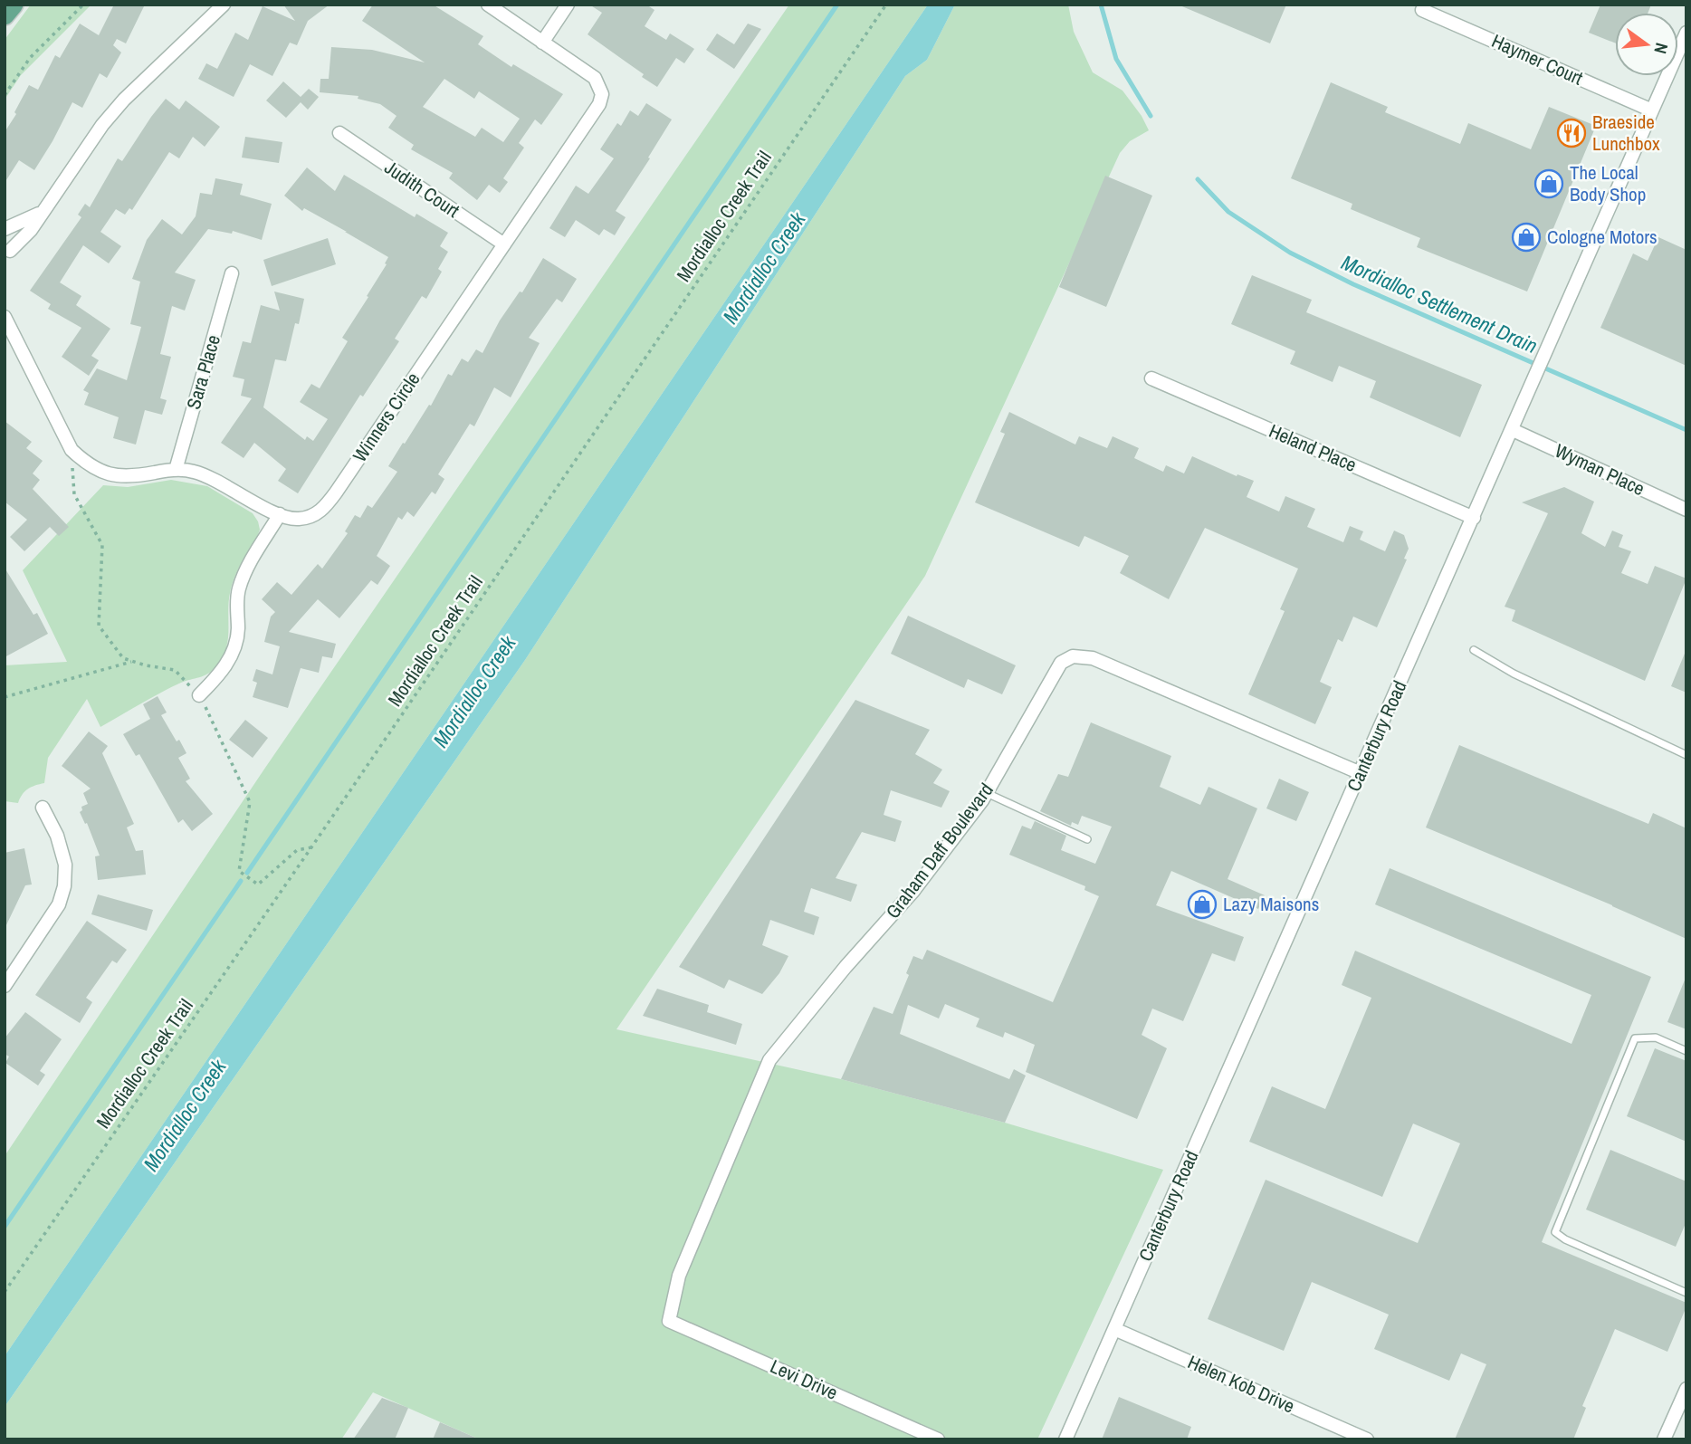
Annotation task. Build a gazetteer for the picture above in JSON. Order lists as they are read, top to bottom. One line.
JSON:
{"streets":{"street":["Haymer Court","Judith Court","Sara Place","Winners Circle","Heland Place","Wyman Place","Canterbury Road","Graham Daff Boulevard","Levi Drive","Helen Kob Drive"],"path":["Mordialloc Creek Trail"]},"crossings":[["Haymer Court","Canterbury Road"],["Judith Court","Winners Circle"],["Sara Place","Winners Circle"],["Heland Place","Canterbury Road"],["Wyman Place","Canterbury Road"],["Canterbury Road","Graham Daff Boulevard"],["Canterbury Road","Helen Kob Drive"],["Graham Daff Boulevard","Levi Drive"]],"water":["Mordialloc Creek","Mordialloc Settlement Drain"],"places":{"restaurant":["Braeside Lunchbox"],"shop":["The Local Body Shop","Cologne Motors","Lazy Maisons"]},"north":"right"}
